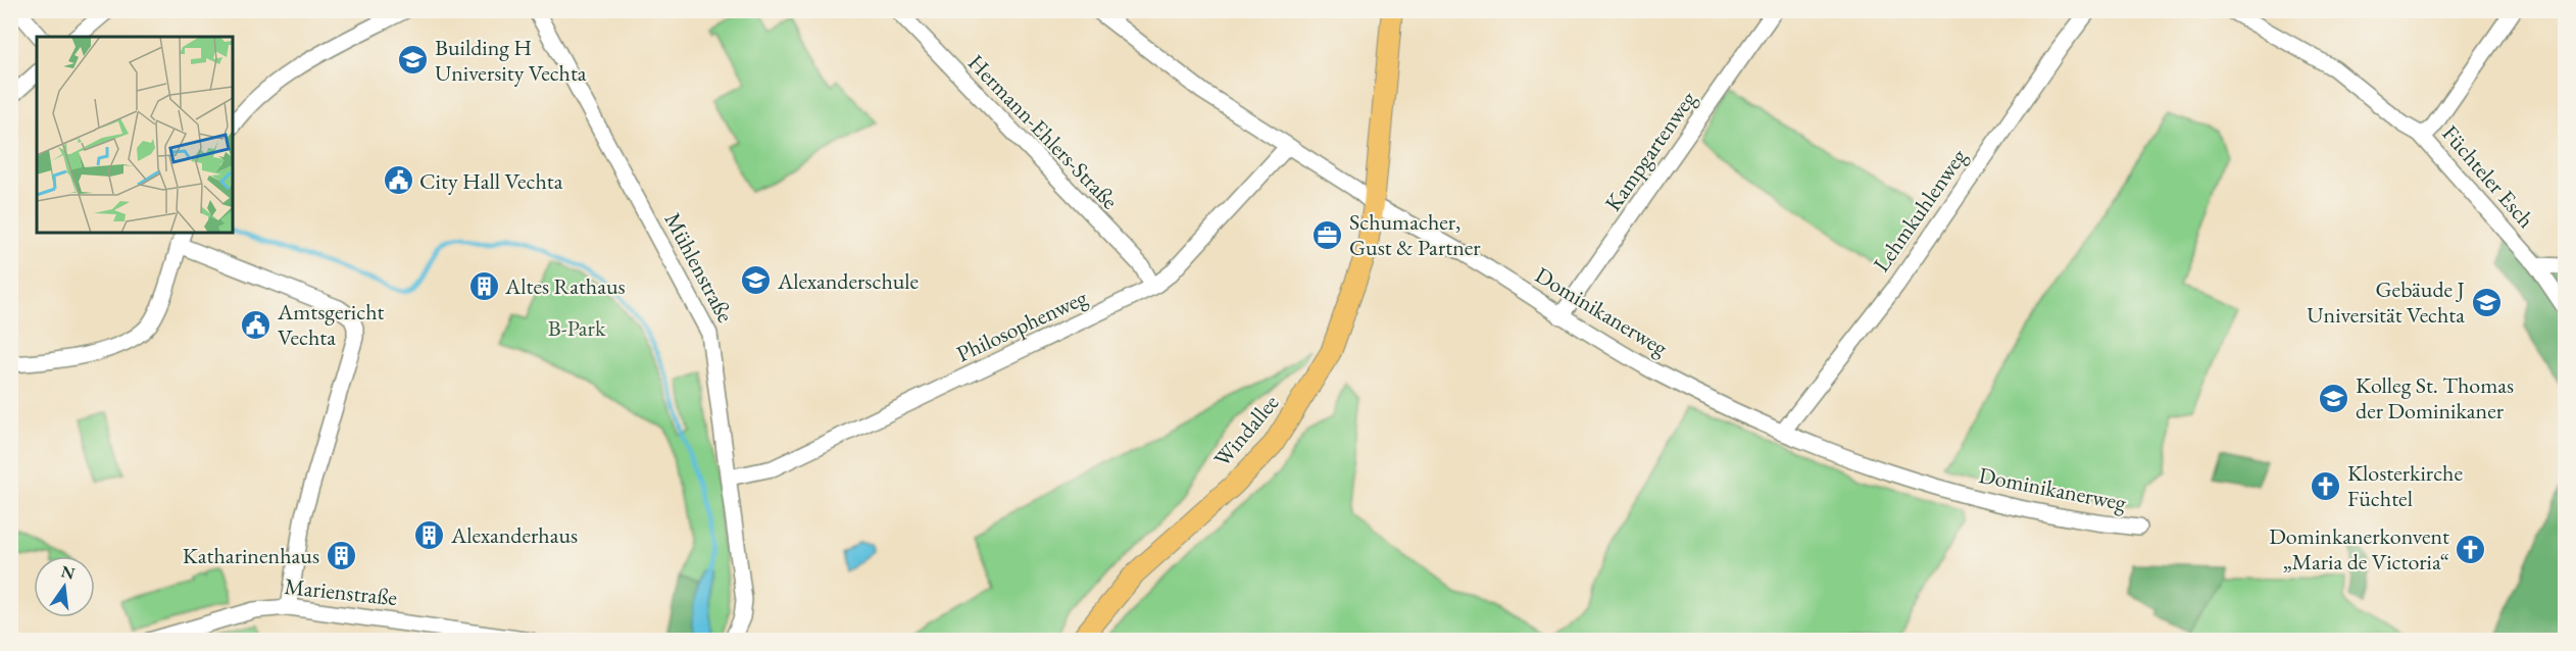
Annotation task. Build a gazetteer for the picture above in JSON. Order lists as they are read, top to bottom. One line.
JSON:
{"streets":{"main road":["Windallee"],"street":["Hermann-Ehlers-Straße","Kampgartenweg","Füchteler Esch","Lehmkuhlenweg","Mühlenstraße","Dominikanerweg","Philosophenweg","Marienstraße"]},"crossings":[["Hermann-Ehlers-Straße","Philosophenweg"],["Kampgartenweg","Dominikanerweg"],["Lehmkuhlenweg","Dominikanerweg"],["Mühlenstraße","Philosophenweg"],["Dominikanerweg","Philosophenweg"],["Dominikanerweg","Windallee"]],"parks":["B-Park"],"places":{"school or university":["Building H University Vechta","Alexanderschule","Gebäude J Universität Vechta","Kolleg St. Thomas der Dominikaner"],"public building":["City Hall Vechta","Amtsgericht Vechta"],"office":["Schumacher, Gust & Partner"],"building":["Altes Rathaus","Alexanderhaus","Katharinenhaus"],"church":["Klosterkirche Füchtel","Dominkanerkonvent „Maria de Victoria“"]},"north":"top"}
